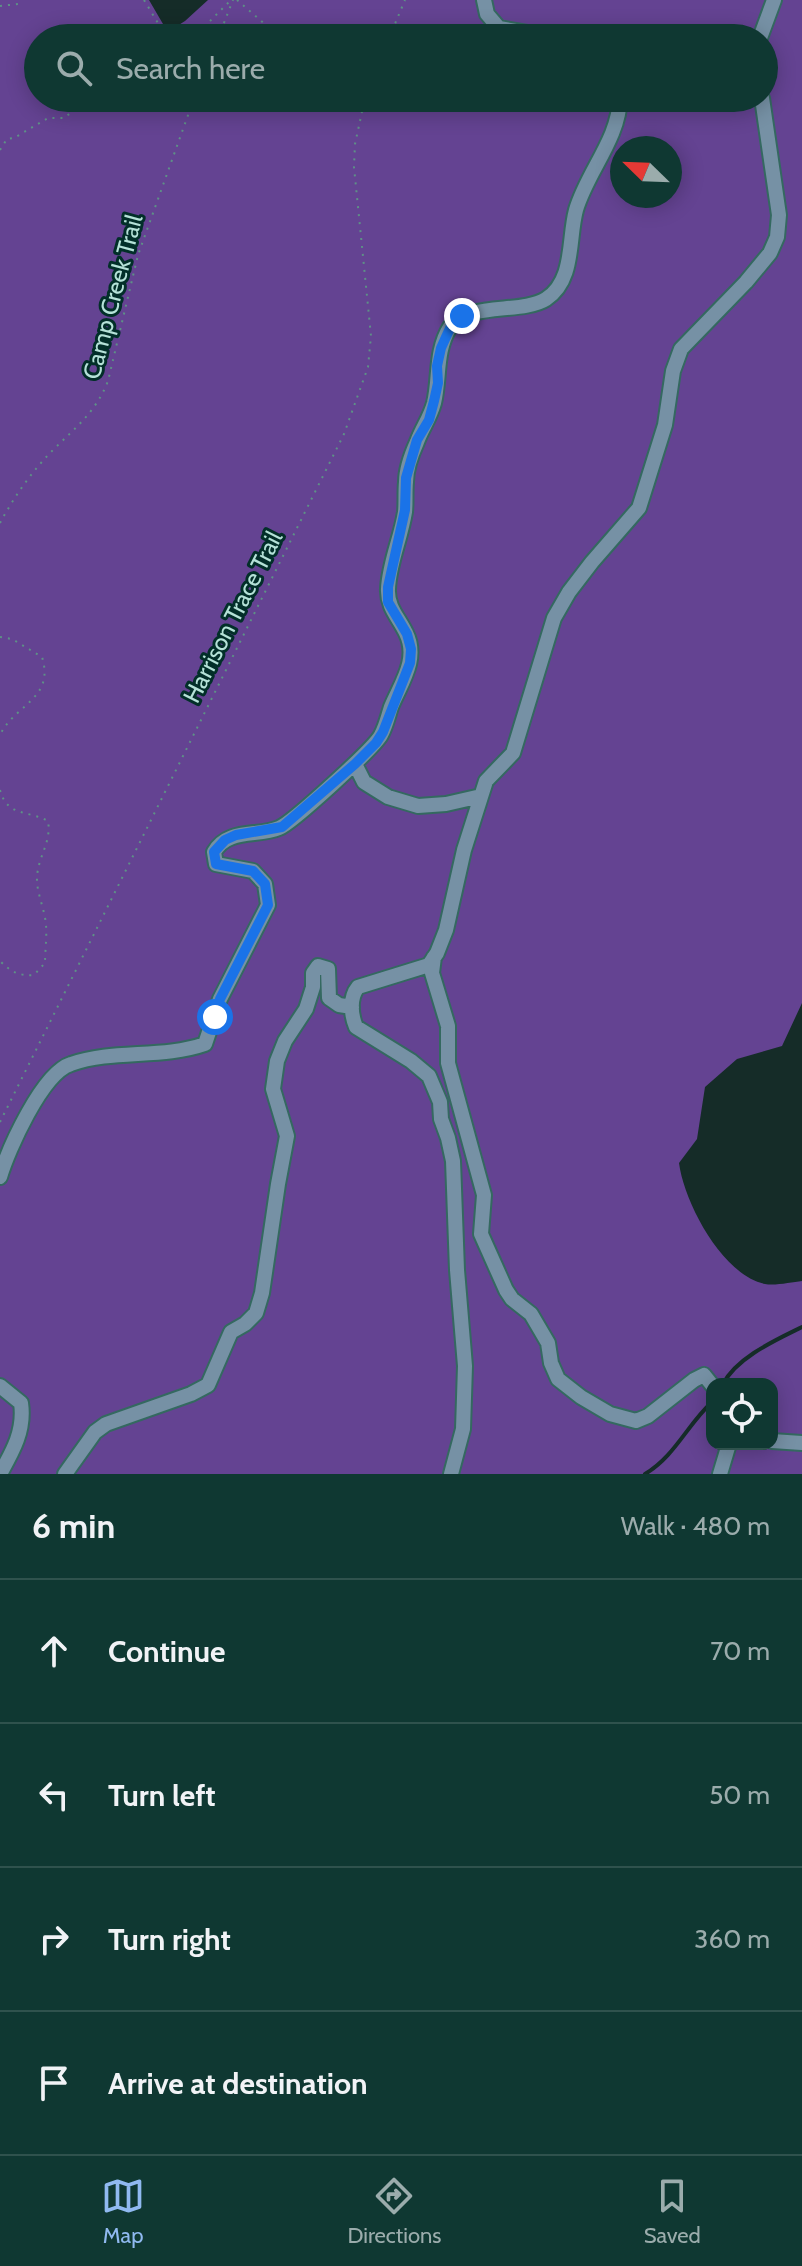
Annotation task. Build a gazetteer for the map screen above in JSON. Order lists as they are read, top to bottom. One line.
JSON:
{"streets":{"path":["Camp Creek Trail","Harrison Trace Trail"]},"north":"top left","page":{"search":"Search here","heading":["6 min","Walk · 480 m"],"list":[["Continue","70 m"],["Turn left","50 m"],["Turn right","360 m"],"Arrive at destination"],"nav":["Map","Directions","Saved"]}}
